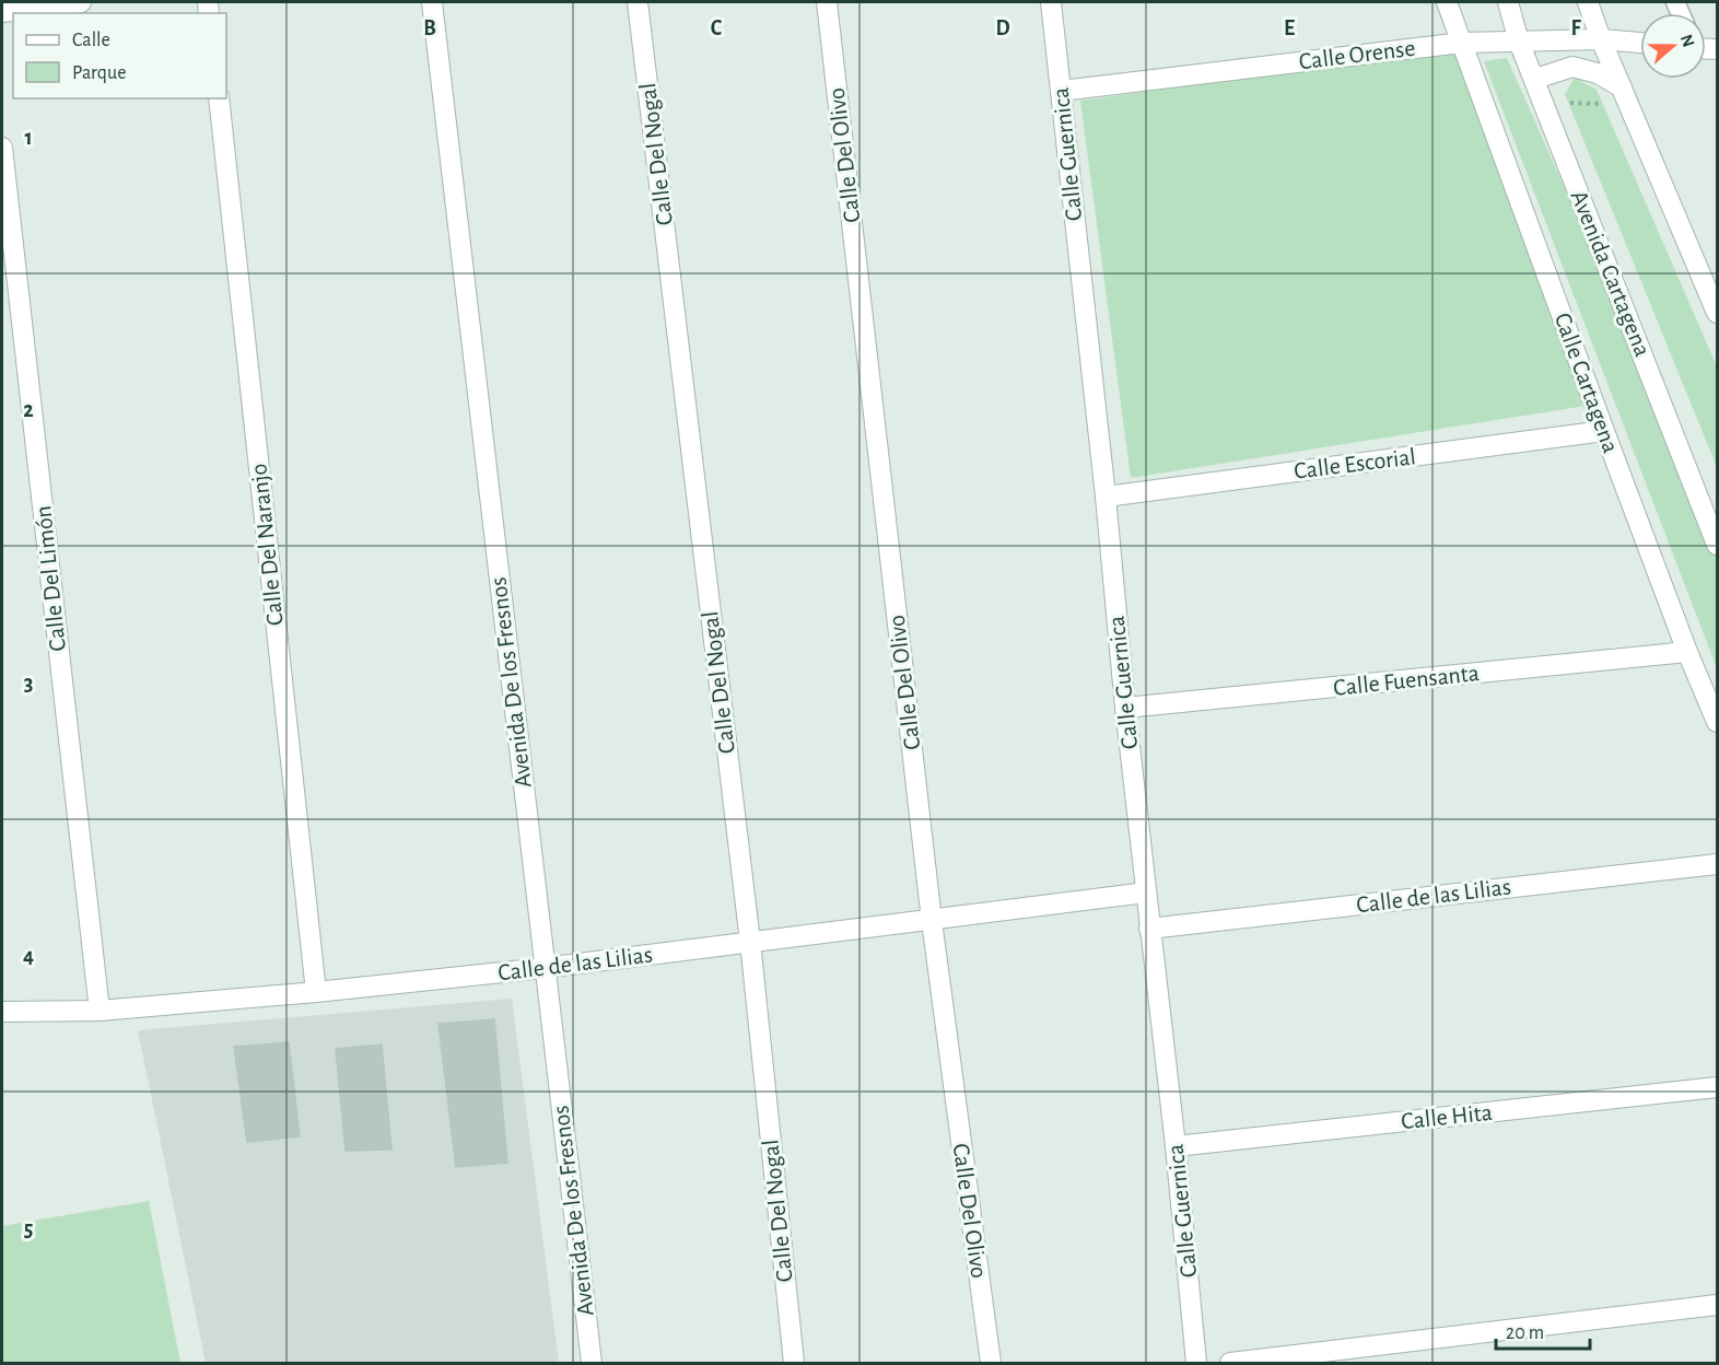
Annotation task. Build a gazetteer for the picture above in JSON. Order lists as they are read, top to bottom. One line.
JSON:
{"streets":{"street":["Calle Orense","Calle Del Nogal","Calle Guernica","Calle Del Olivo","Avenida Cartagena","Calle Cartagena","Calle Escorial","Calle Del Naranjo","Calle Del Limón","Calle Fuensanta","Avenida De los Fresnos","Calle de las Lilias","Calle Hita"]},"crossings":[["Calle Orense","Calle Guernica"],["Calle Orense","Avenida Cartagena"],["Calle Orense","Calle Cartagena"],["Calle Del Nogal","Calle de las Lilias"],["Calle Guernica","Calle Escorial"],["Calle Guernica","Calle Fuensanta"],["Calle Guernica","Calle de las Lilias"],["Calle Guernica","Calle Hita"],["Calle Del Olivo","Calle de las Lilias"],["Calle Cartagena","Calle Escorial"],["Calle Cartagena","Calle Fuensanta"],["Calle Del Naranjo","Calle de las Lilias"],["Calle Del Limón","Calle de las Lilias"],["Avenida De los Fresnos","Calle de las Lilias"]],"legend":["Calle","Parque"],"scale_bar":"20 m","north":"right","grid":{"columns":["B","C","D","E","F"],"rows":["1","2","3","4","5"]}}
